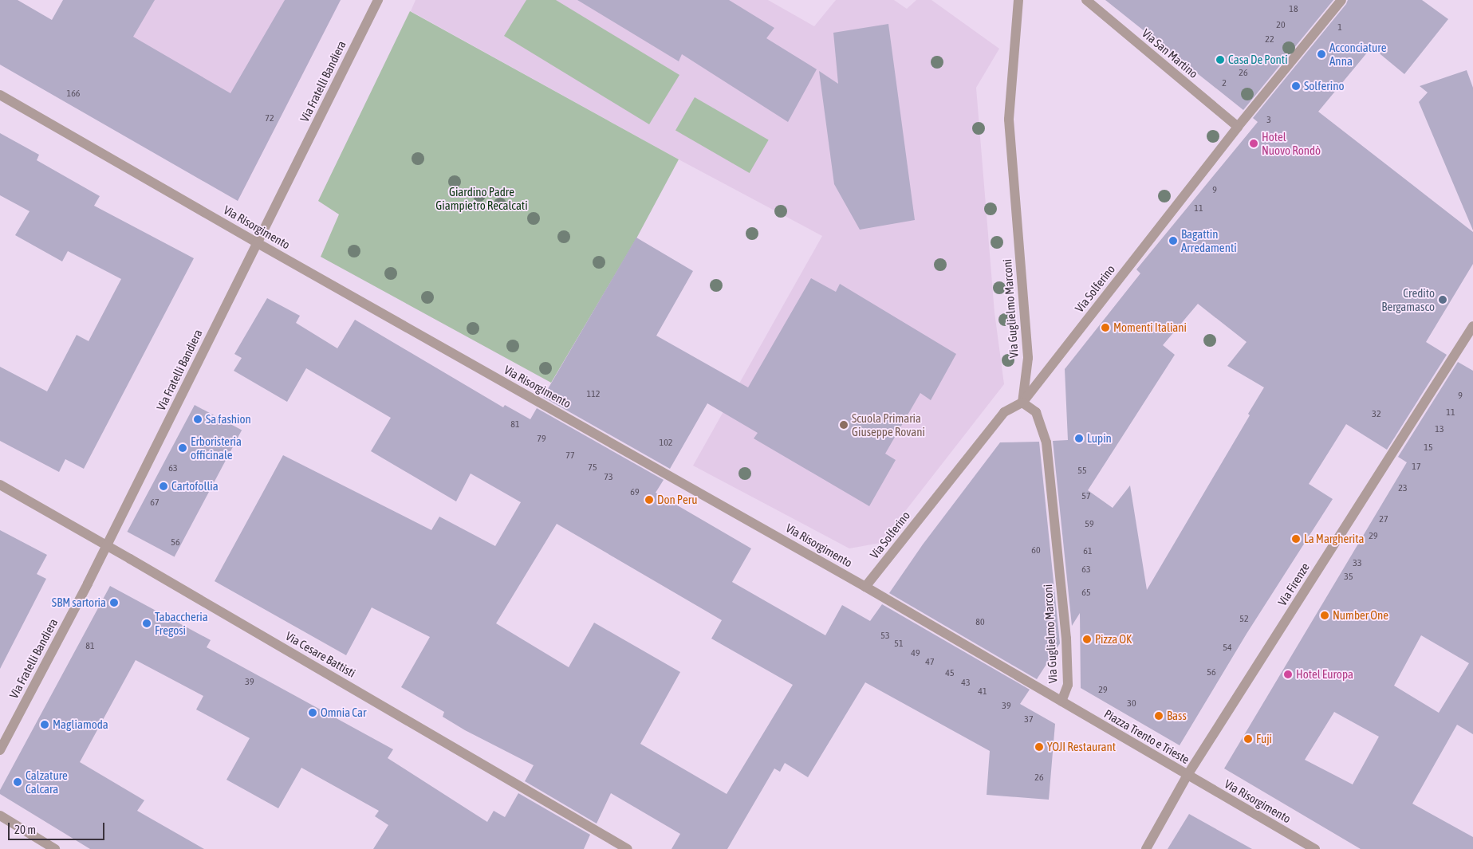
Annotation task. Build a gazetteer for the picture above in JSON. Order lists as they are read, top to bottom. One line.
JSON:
{"streets":{"street":["Via San Martino","Via Fratelli Bandiera","Via Risorgimento","Via Solferino","Via Guglielmo Marconi","Via Firenze","Via Cesare Battisti","Piazza Trento e Trieste"]},"crossings":[["Via San Martino","Via Solferino"],["Via Fratelli Bandiera","Via Risorgimento"],["Via Fratelli Bandiera","Via Cesare Battisti"],["Via Risorgimento","Via Solferino"],["Via Risorgimento","Via Guglielmo Marconi"],["Via Risorgimento","Via Firenze"],["Via Risorgimento","Piazza Trento e Trieste"],["Via Solferino","Via Guglielmo Marconi"],["Via Guglielmo Marconi","Piazza Trento e Trieste"],["Via Firenze","Piazza Trento e Trieste"]],"parks":["Giardino Padre Giampietro Recalcati"],"places":["Acconciature Anna","Casa De Ponti","Solferino","Hotel Nuovo Rondò","Bagattin Arredamenti","Credito Bergamasco","Momenti Italiani","Sa fashion","Scuola Primaria Giuseppe Rovani","Lupin","Erboristeria officinale","Cartofollia","Don Peru","La Margherita","SBM sartoria","Number One","Tabaccheria Fregosi","Pizza OK","Hotel Europa","Omnia Car","Bass","Magliamoda","Fuji","YOJI Restaurant","Calzature Calcara"],"house_numbers":["18","20","1","22","26","2","166","72","3","9","11","112","9","11","32","81","13","79","102","15","77","17","75","63","55","73","23","69","57","67","27","59","29","56","60","61","33","63","35","65","52","80","53","51","81","54","49","47","56","45","39","43","29","41","30","39","37","26"],"scale_bar":"20 m"}
